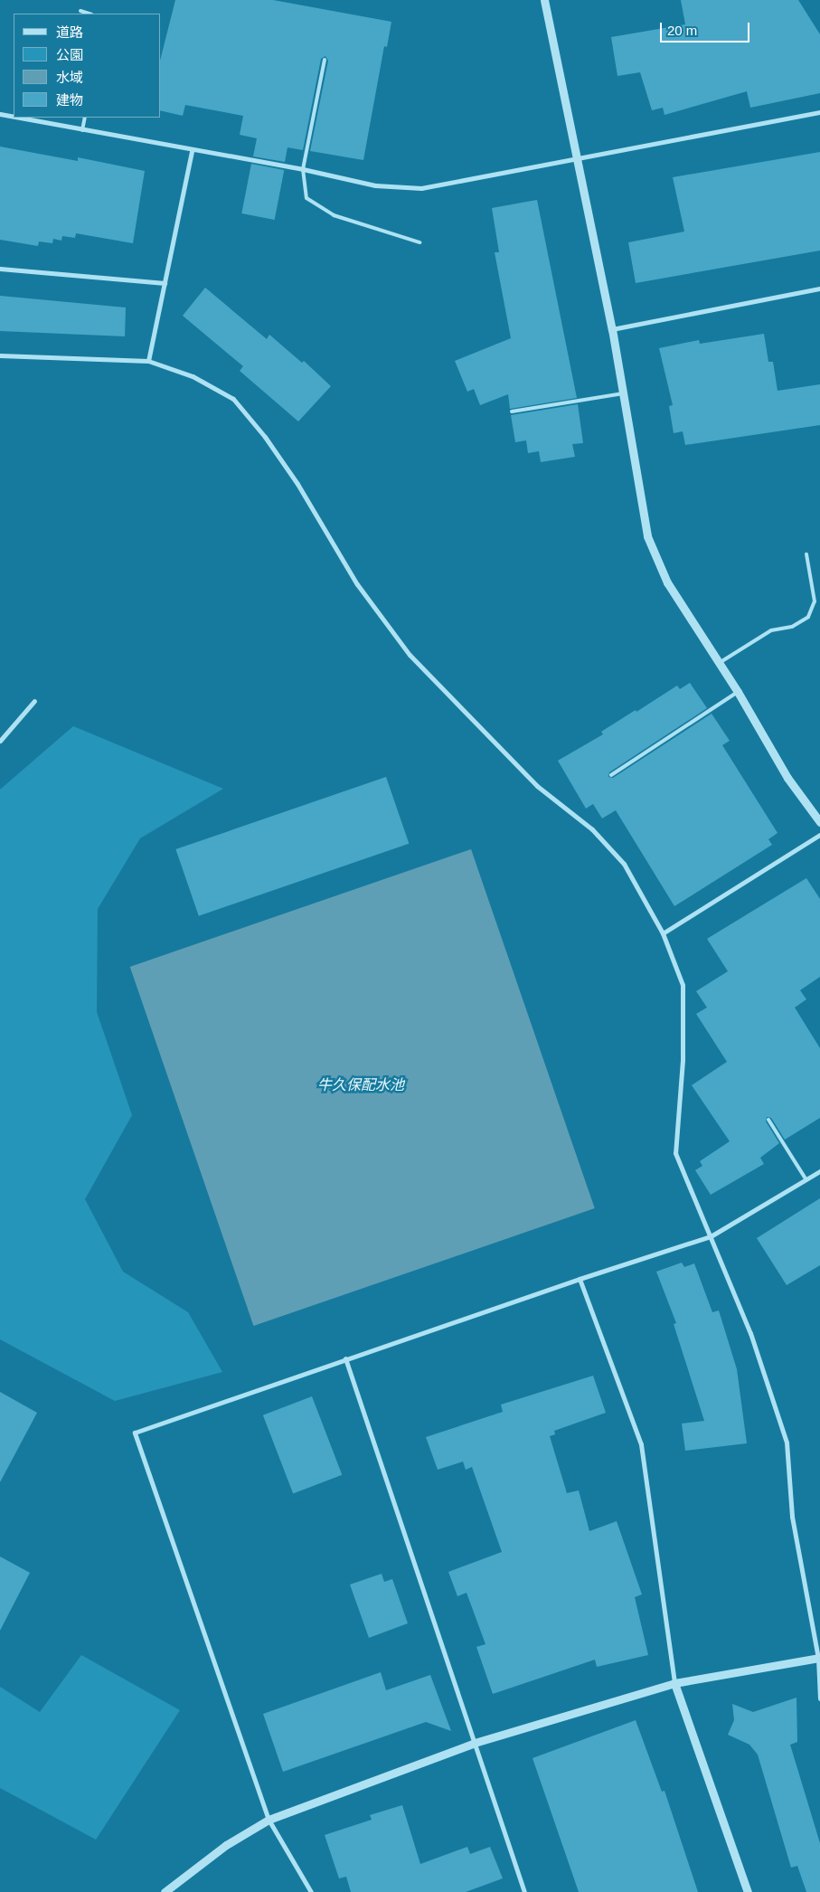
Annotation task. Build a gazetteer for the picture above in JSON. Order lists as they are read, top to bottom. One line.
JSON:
{"water":["牛久保配水池"],"legend":["道路","公園","水域","建物"],"scale_bar":"20 m"}
